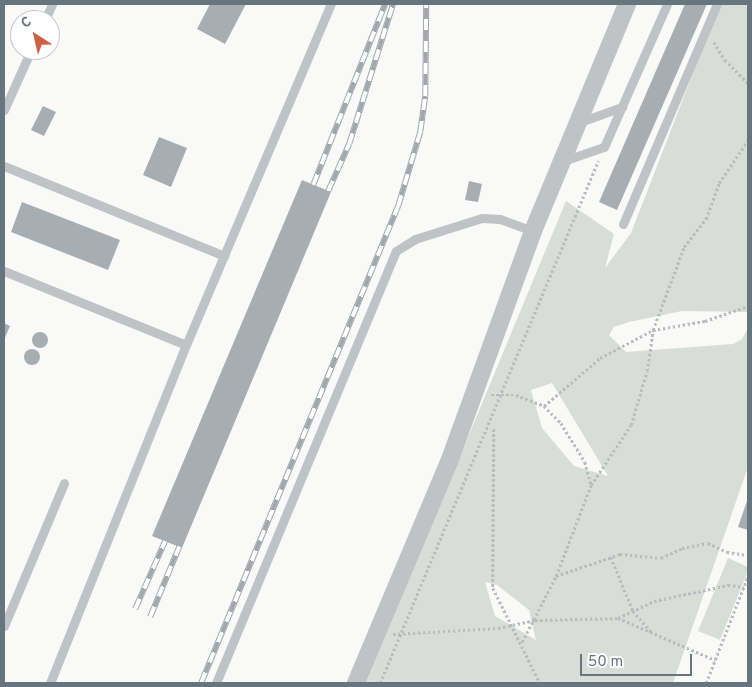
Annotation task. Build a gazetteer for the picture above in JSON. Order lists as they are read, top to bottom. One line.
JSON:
{"scale_bar":"50 m","north":"top left"}
